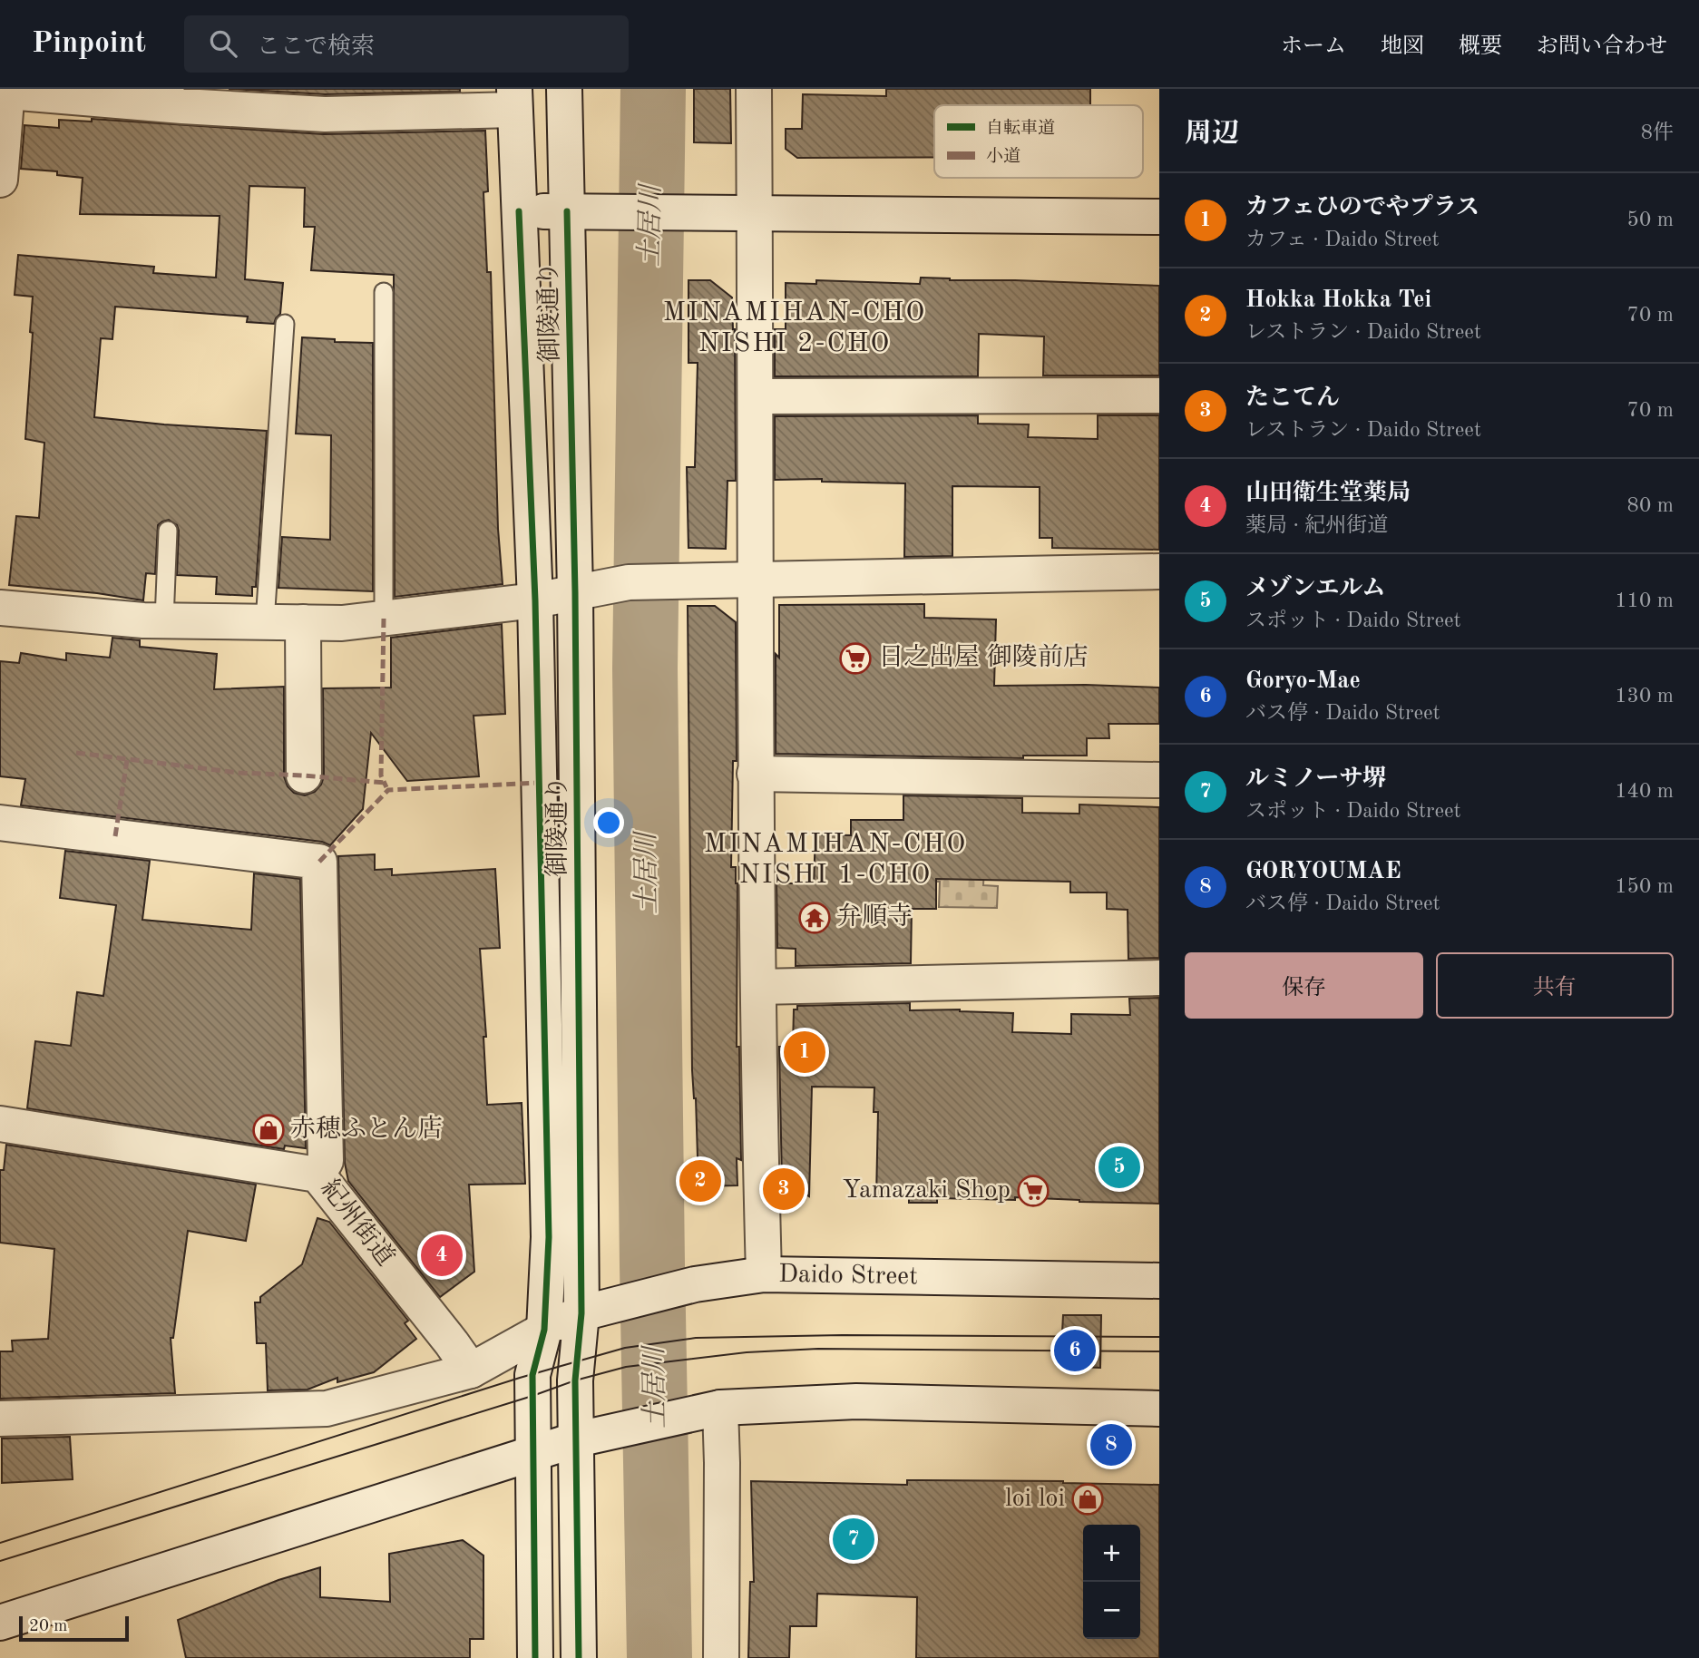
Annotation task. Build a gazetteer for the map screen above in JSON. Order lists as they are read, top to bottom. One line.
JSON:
{"streets":{"street":["御陵通り","紀州街道","Daido Street"]},"crossings":[["御陵通り","Daido Street"]],"districts":["MINAMIHAN-CHO NISHI 2-CHO","MINAMIHAN-CHO NISHI 1-CHO"],"water":["土居川"],"places":{"supermarket":["日之出屋 御陵前店","Yamazaki Shop"],"temple":["弁順寺"],"shop":["赤穂ふとん店","loi loi"]},"legend":["自転車道","小道"],"scale_bar":"20 m","page":{"header":"Pinpoint","search":"ここで検索","nav":["ホーム","地図","概要","お問い合わせ"],"heading":["周辺","8件"],"list":[{"mark":"1","name":"カフェひのでやプラス","note":"カフェ · Daido Street","value":"50 m"},{"mark":"2","name":"Hokka Hokka Tei","note":"レストラン · Daido Street","value":"70 m"},{"mark":"3","name":"たこてん","note":"レストラン · Daido Street","value":"70 m"},{"mark":"4","name":"山田衛生堂薬局","note":"薬局 · 紀州街道","value":"80 m"},{"mark":"5","name":"メゾンエルム","note":"スポット · Daido Street","value":"110 m"},{"mark":"6","name":"Goryo-Mae","note":"バス停 · Daido Street","value":"130 m"},{"mark":"7","name":"ルミノーサ堺","note":"スポット · Daido Street","value":"140 m"},{"mark":"8","name":"GORYOUMAE","note":"バス停 · Daido Street","value":"150 m"}],"buttons":["保存","共有"],"pins":["1","5","2","3","4","6","8","7"],"map_buttons":["+","−"],"scale":"20 m"}}
